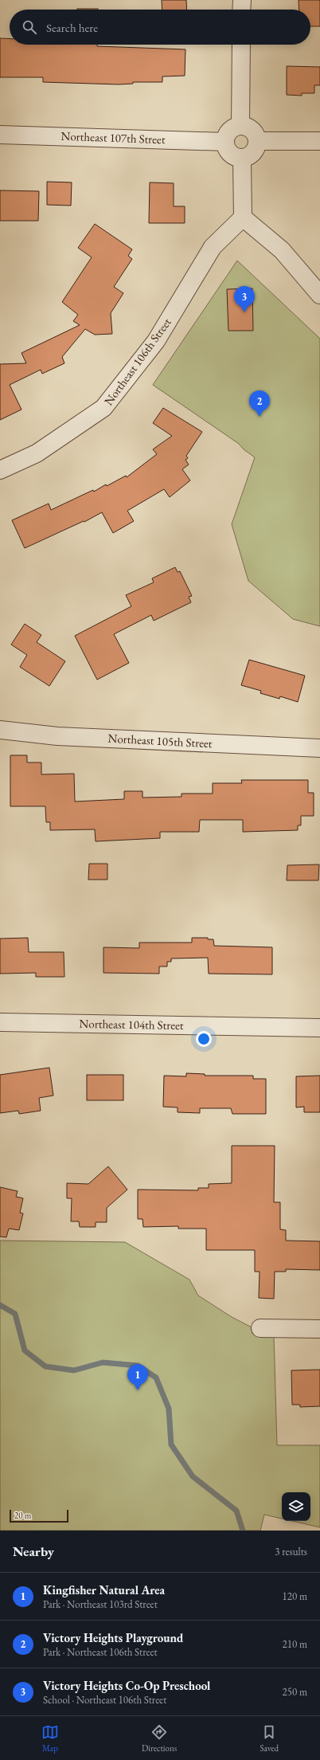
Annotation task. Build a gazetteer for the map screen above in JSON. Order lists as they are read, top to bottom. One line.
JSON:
{"streets":{"street":["Northeast 107th Street","Northeast 106th Street","Northeast 105th Street","Northeast 104th Street"]},"scale_bar":"20 m","page":{"search":"Search here","pins":["3","2","1"],"scale":"20 m","heading":["Nearby","3 results"],"list":[{"mark":"1","name":"Kingfisher Natural Area","note":"Park · Northeast 103rd Street","value":"120 m"},{"mark":"2","name":"Victory Heights Playground","note":"Park · Northeast 106th Street","value":"210 m"},{"mark":"3","name":"Victory Heights Co-Op Preschool","note":"School · Northeast 106th Street","value":"250 m"}],"nav":["Map","Directions","Saved"]}}
